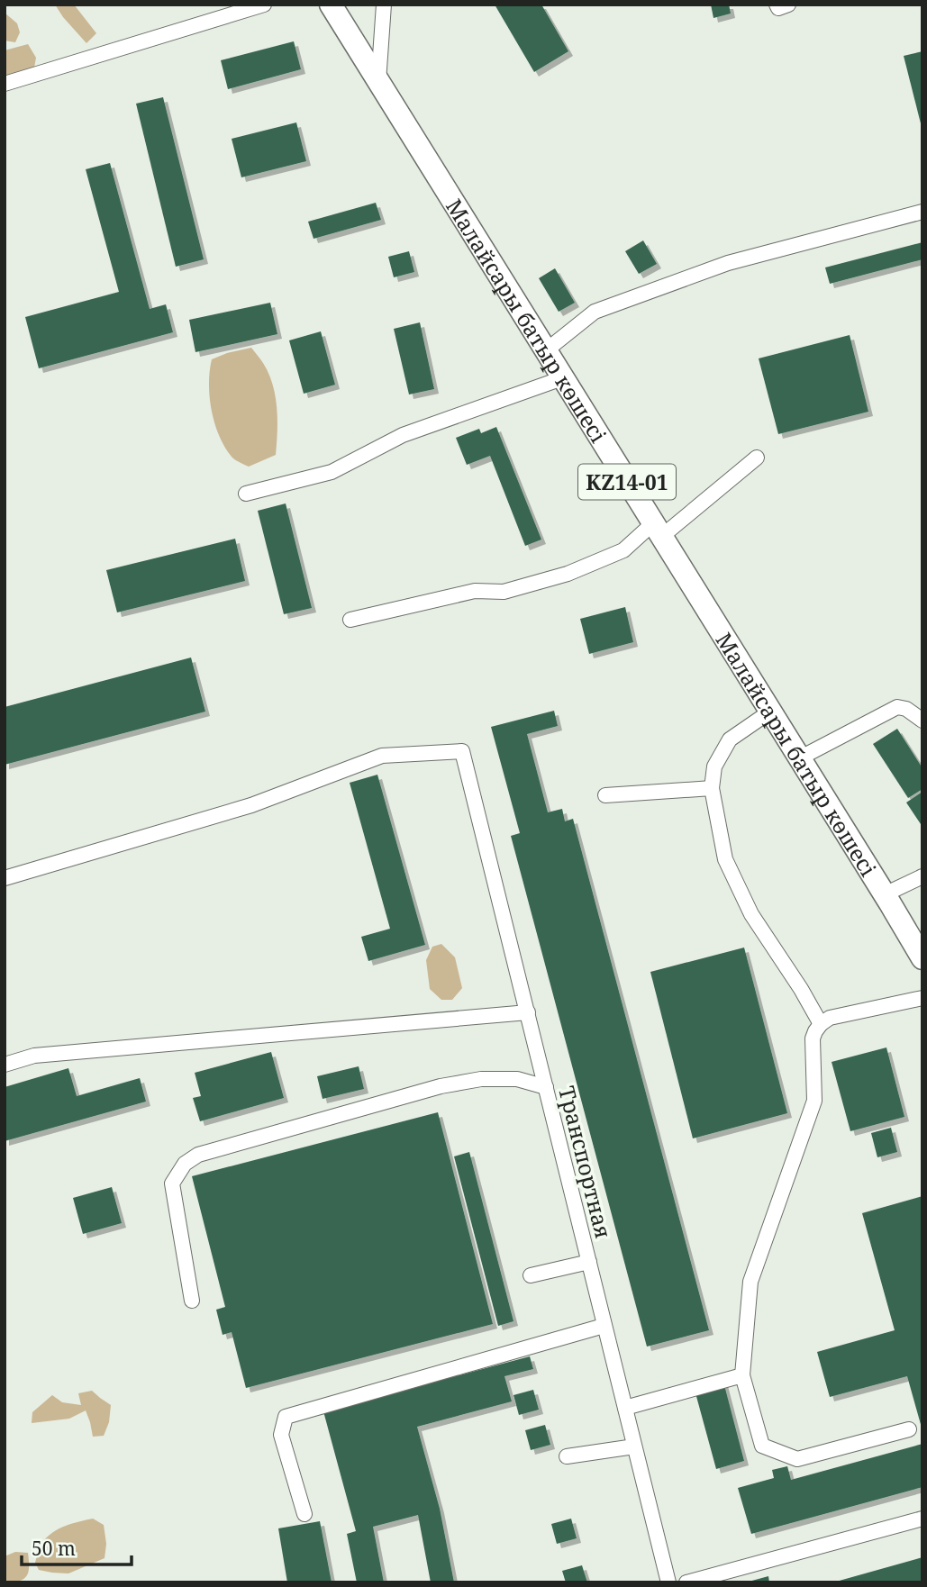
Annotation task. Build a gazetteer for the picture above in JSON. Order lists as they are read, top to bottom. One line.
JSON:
{"streets":{"highway":["Малайсары батыр көшесі","KZ14-01"],"street":["Транспортная"]},"scale_bar":"50 m"}
